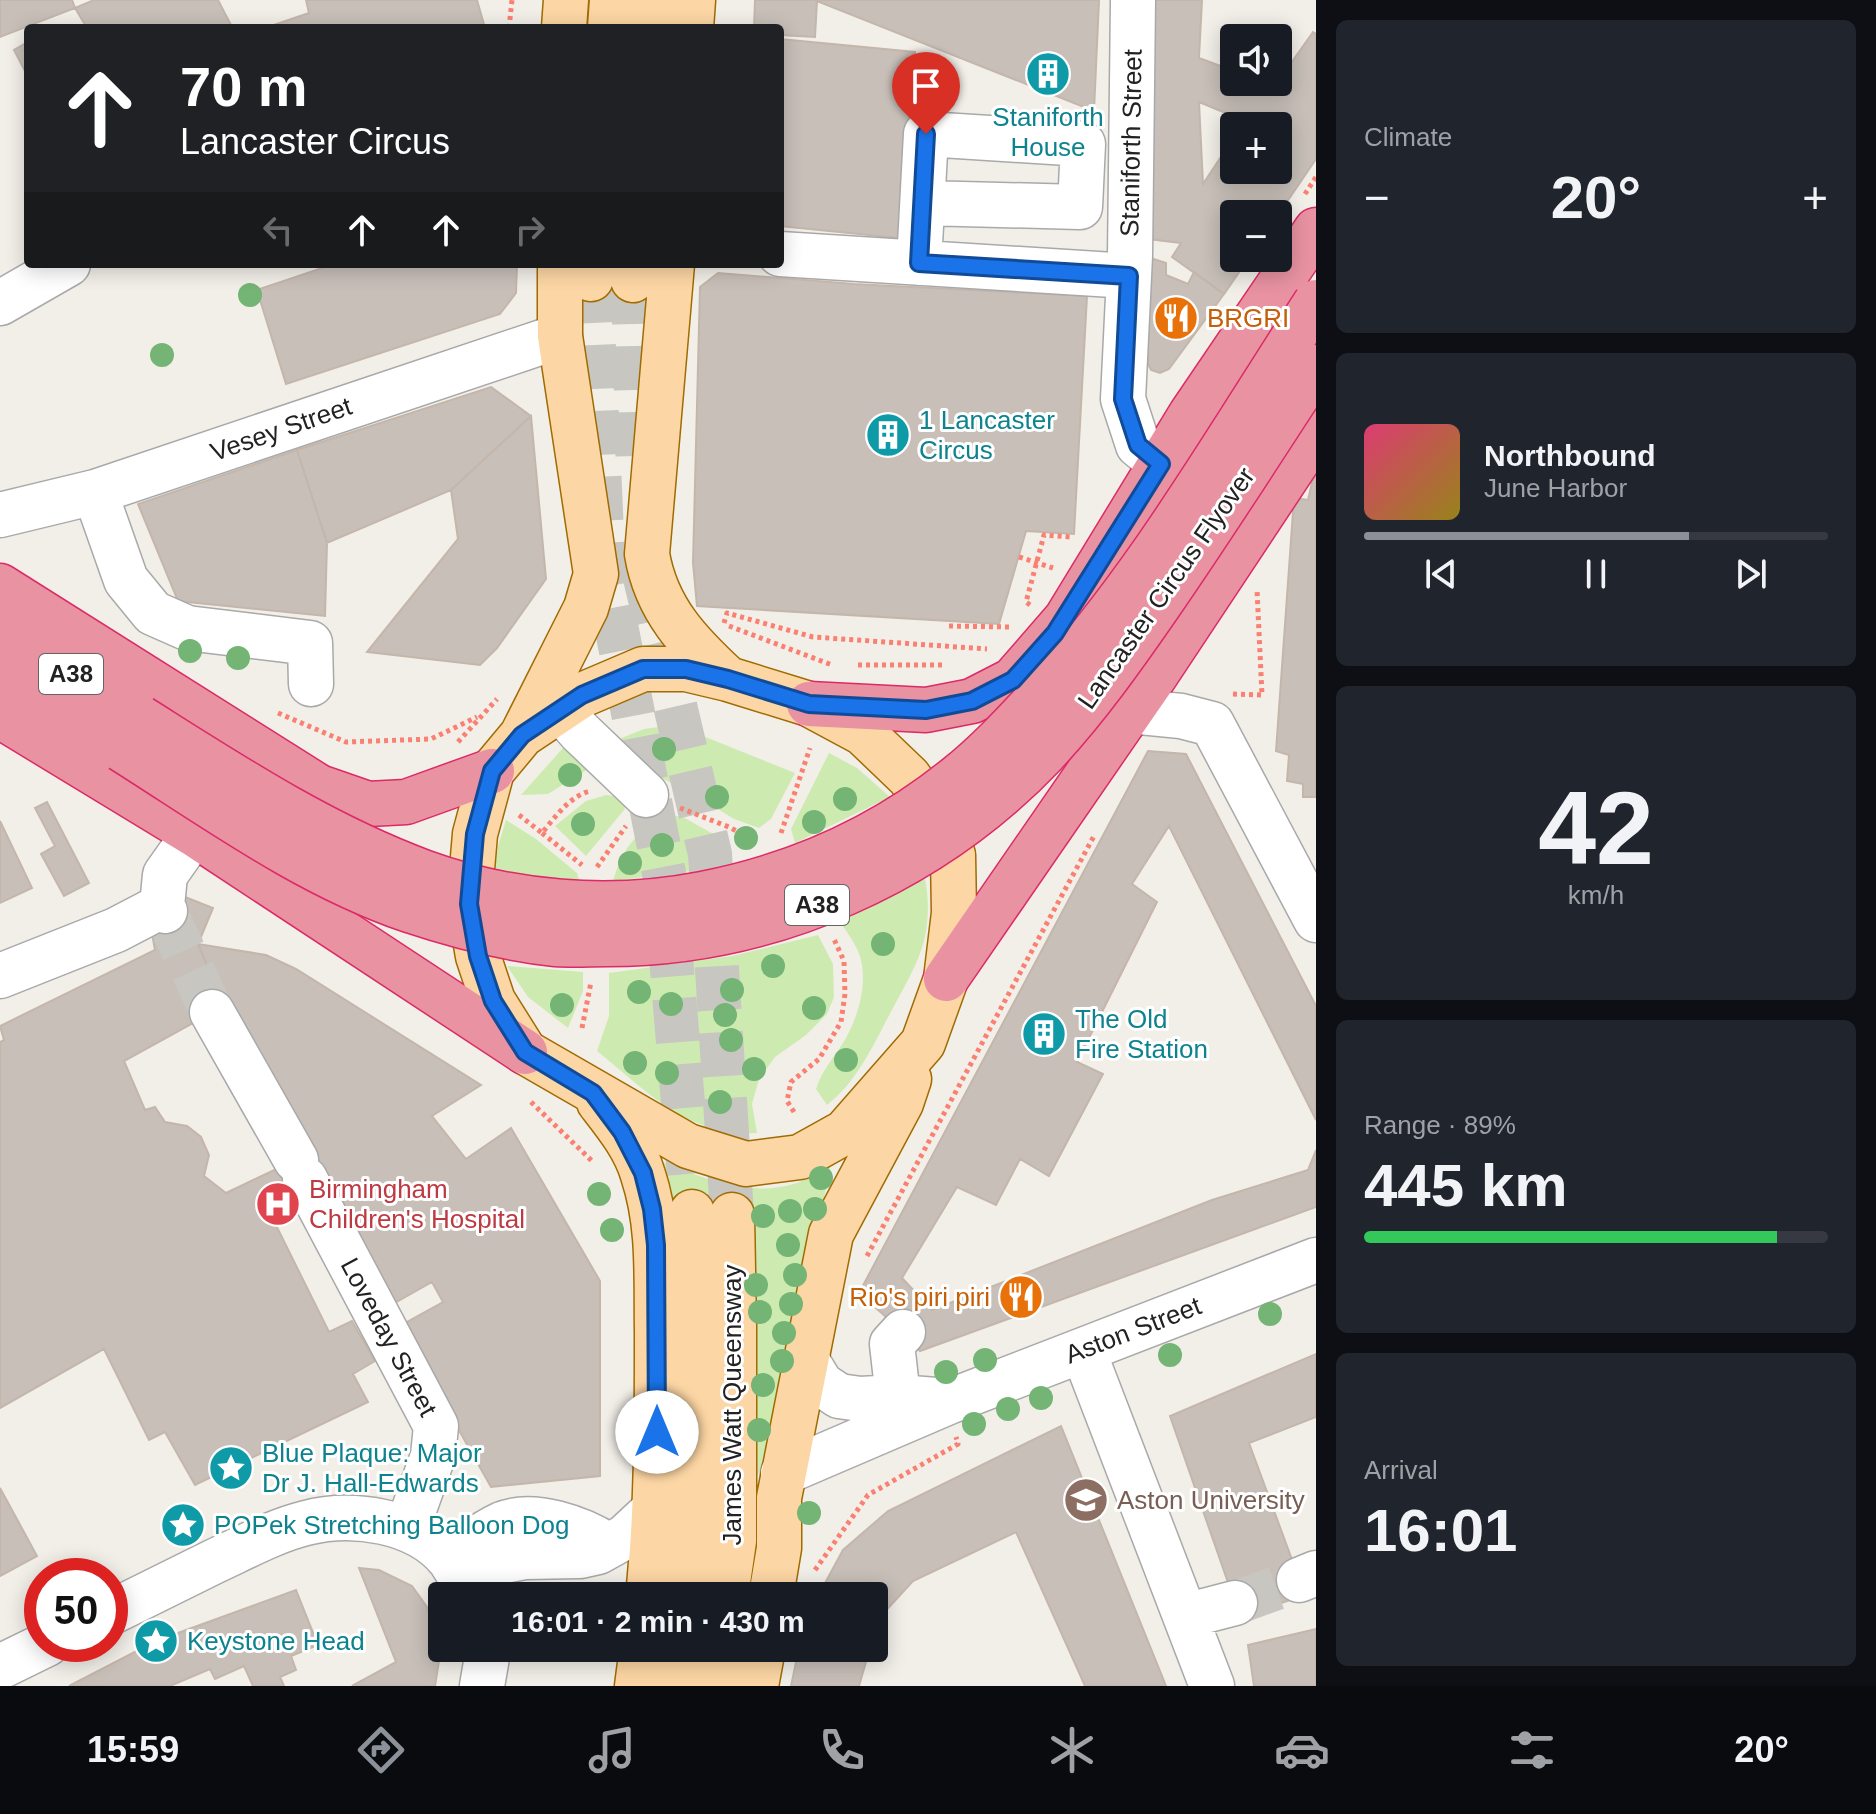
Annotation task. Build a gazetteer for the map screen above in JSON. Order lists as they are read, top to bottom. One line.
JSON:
{"streets":{"highway":["Lancaster Circus Flyover","A38"],"main road":["James Watt Queensway"],"street":["Staniforth Street","Vesey Street","Aston Street","Loveday Street"]},"crossings":[["Lancaster Circus Flyover","A38"],["Aston Street","James Watt Queensway"]],"places":{"building":["Staniforth House","1 Lancaster Circus","The Old Fire Station"],"restaurant":["BRGRI","Rio's piri piri"],"hospital":["Birmingham Children's Hospital"],"place":["Blue Plaque: Major Dr J. Hall-Edwards","POPek Stretching Balloon Dog","Keystone Head"],"school or university":["Aston University"]},"page":{"tile":["Climate",["42","km/h"],["Range · 89%","445 km"],["Arrival","16:01"]],"map_buttons":["+","−"],"turn":["70 m","Lancaster Circus"],"heat":["−","20°","+"],"song":["Northbound","June Harbor"],"limit":"50","trip":"16:01 · 2 min · 430 m","tabs":["15:59","20°"]}}
